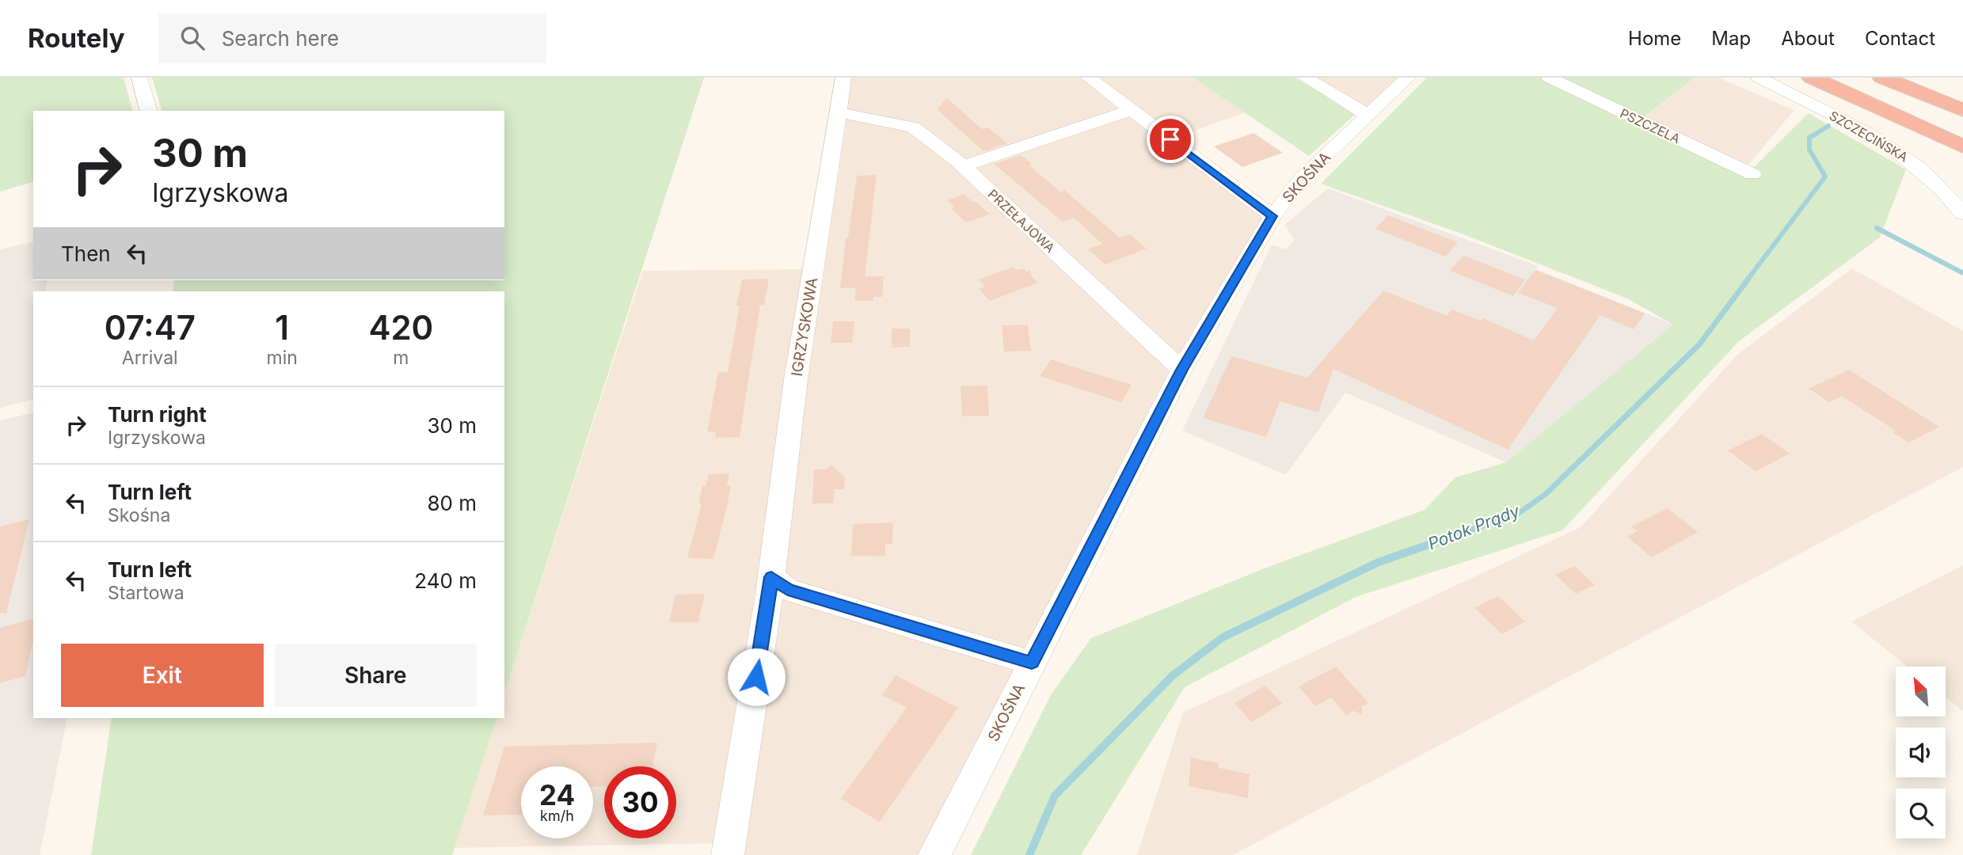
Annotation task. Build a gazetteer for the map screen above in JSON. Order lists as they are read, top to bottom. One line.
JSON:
{"streets":{"street":["PSZCZELA","SZCZECIŃSKA","SKOŚNA","PRZEŁAJOWA","IGRZYSKOWA"]},"crossings":[["SKOŚNA","PRZEŁAJOWA"],["PRZEŁAJOWA","IGRZYSKOWA"]],"water":["Potok Prądy"],"north":"top left","page":{"header":"Routely","search":"Search here","nav":["Home","Map","About","Contact"],"turn":["30 m","Igrzyskowa"],"then":"Then","eta":["07:47","Arrival","1","min","420","m"],"list":[{"name":"Turn right","note":"Igrzyskowa","value":"30 m"},{"name":"Turn left","note":"Skośna","value":"80 m"},{"name":"Turn left","note":"Startowa","value":"240 m"}],"buttons":["Exit","Share"],"speed":"24 km/h","limit":"30"}}
